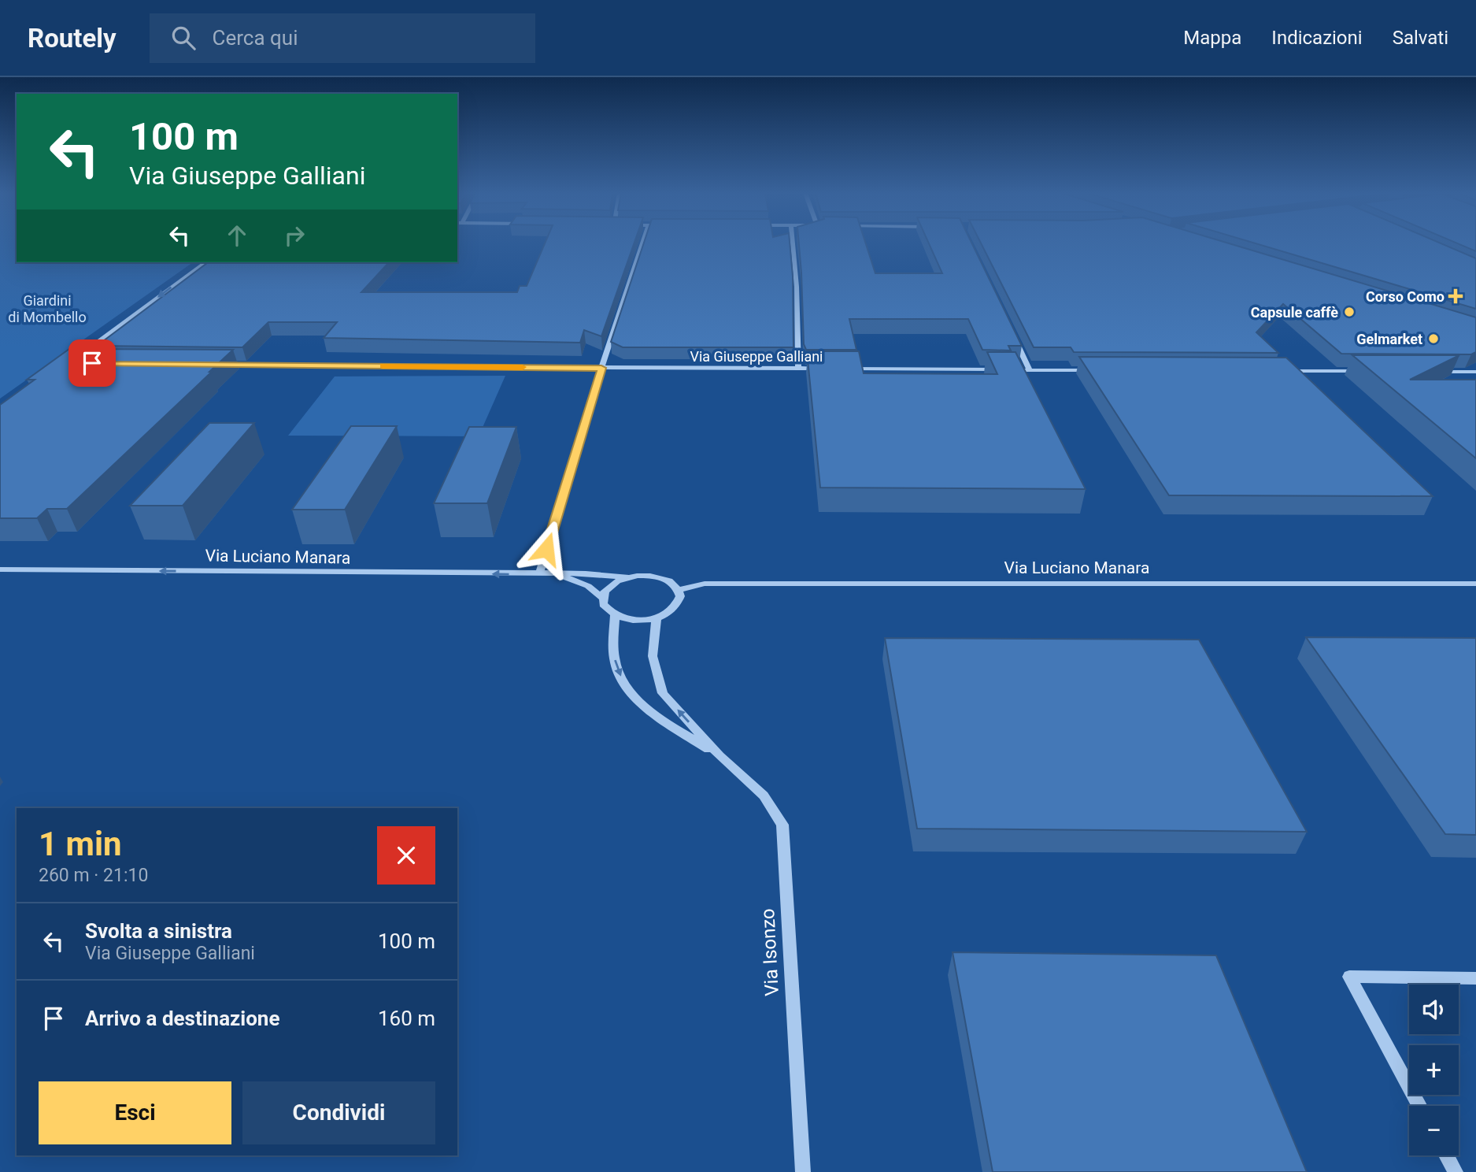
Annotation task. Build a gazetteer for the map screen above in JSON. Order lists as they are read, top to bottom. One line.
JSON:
{"streets":{"street":["Via Giuseppe Galliani","Via Luciano Manara","Via Isonzo"]},"crossings":[["Via Luciano Manara","Via Isonzo"]],"one_way":["Via Luciano Manara"],"parks":["Giardini di Mombello"],"places":{"health":["Corso Como"],"other":["Capsule caffè","Gelmarket"]},"page":{"header":"Routely","search":"Cerca qui","nav":["Mappa","Indicazioni","Salvati"],"turn":["100 m","Via Giuseppe Galliani"],"heading":["1 min","260 m · 21:10"],"list":[{"name":"Svolta a sinistra","note":"Via Giuseppe Galliani","value":"100 m"},{"name":"Arrivo a destinazione","value":"160 m"}],"map_buttons":["+","−"],"buttons":["Esci","Condividi"]}}
